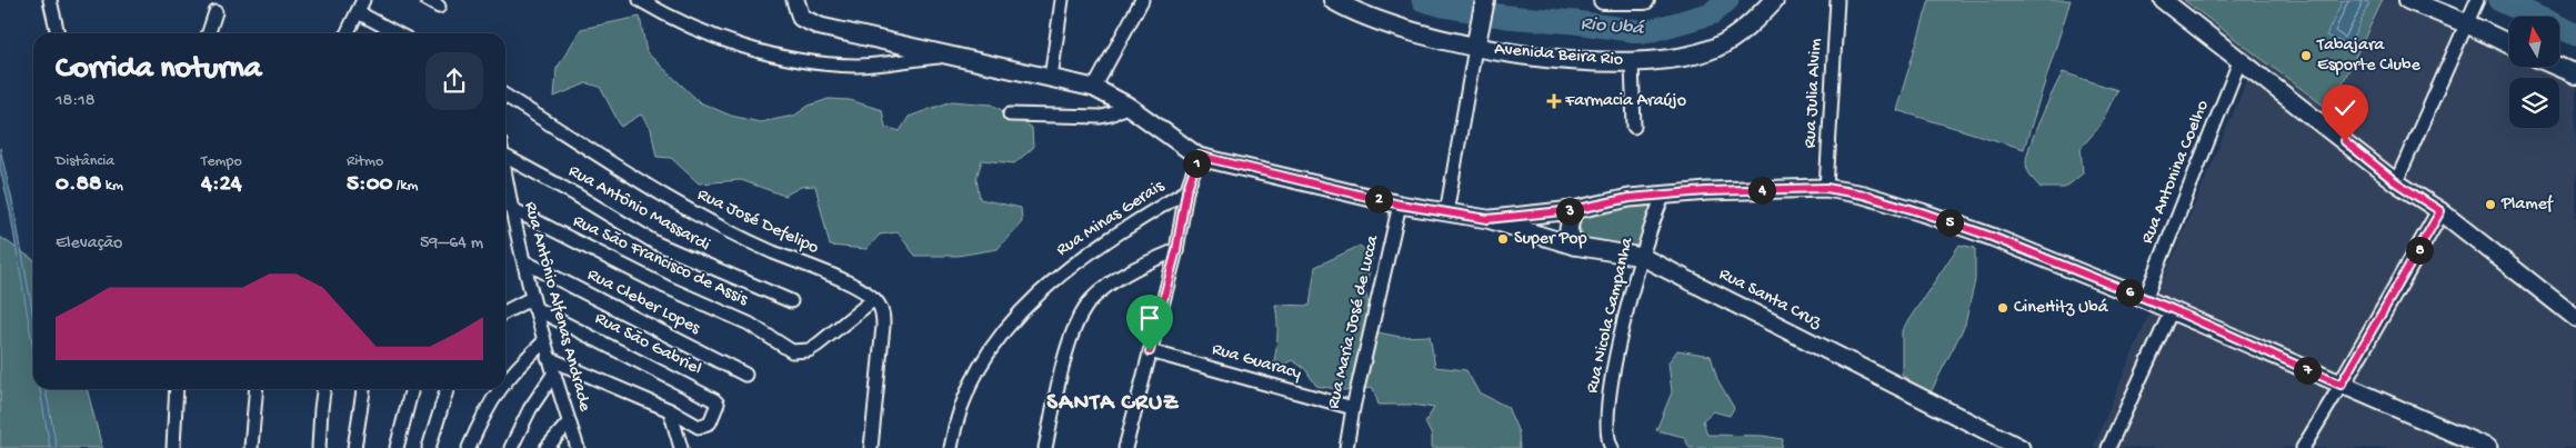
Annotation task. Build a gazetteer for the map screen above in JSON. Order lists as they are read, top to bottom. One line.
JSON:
{"streets":{"main road":["Avenida Beira Rio"],"street":["Rua Julia Alvim","Rua Antonina Coelho","Rua Antônio Massardi","Rua Minas Gerais","Rua José Defelipo","Rua São Francisco de Assis","Rua Santa Cruz","Rua Cleber Lopes","Rua Antônio Alfenas Andrade","Rua Nicola Campanha","Rua Maria José de Lucca","Rua São Gabriel","Rua Guaracy"]},"crossings":[["Rua José Defelipo","Rua São Francisco de Assis"],["Rua São Francisco de Assis","Rua Antônio Alfenas Andrade"],["Rua Santa Cruz","Rua Nicola Campanha"],["Rua Cleber Lopes","Rua Antônio Alfenas Andrade"],["Rua Antônio Alfenas Andrade","Rua São Gabriel"],["Rua Maria José de Lucca","Rua Guaracy"]],"districts":["SANTA CRUZ"],"water":["Rio Ubá"],"places":{"other":["Tabajara Esporte Clube","Plamef","Super Pop","CineHitz Ubá"],"health":["Farmacia Araújo"]},"north":"top","page":{"heading":["Corrida noturna","18:18"],"stats":[["Distância","0.88 km"],["Tempo","4:24"],["Ritmo","5:00 /km"]],"pins":["1","4","2","3","5","8","6","7"],"chart":["Elevação","59–64 m"]}}
